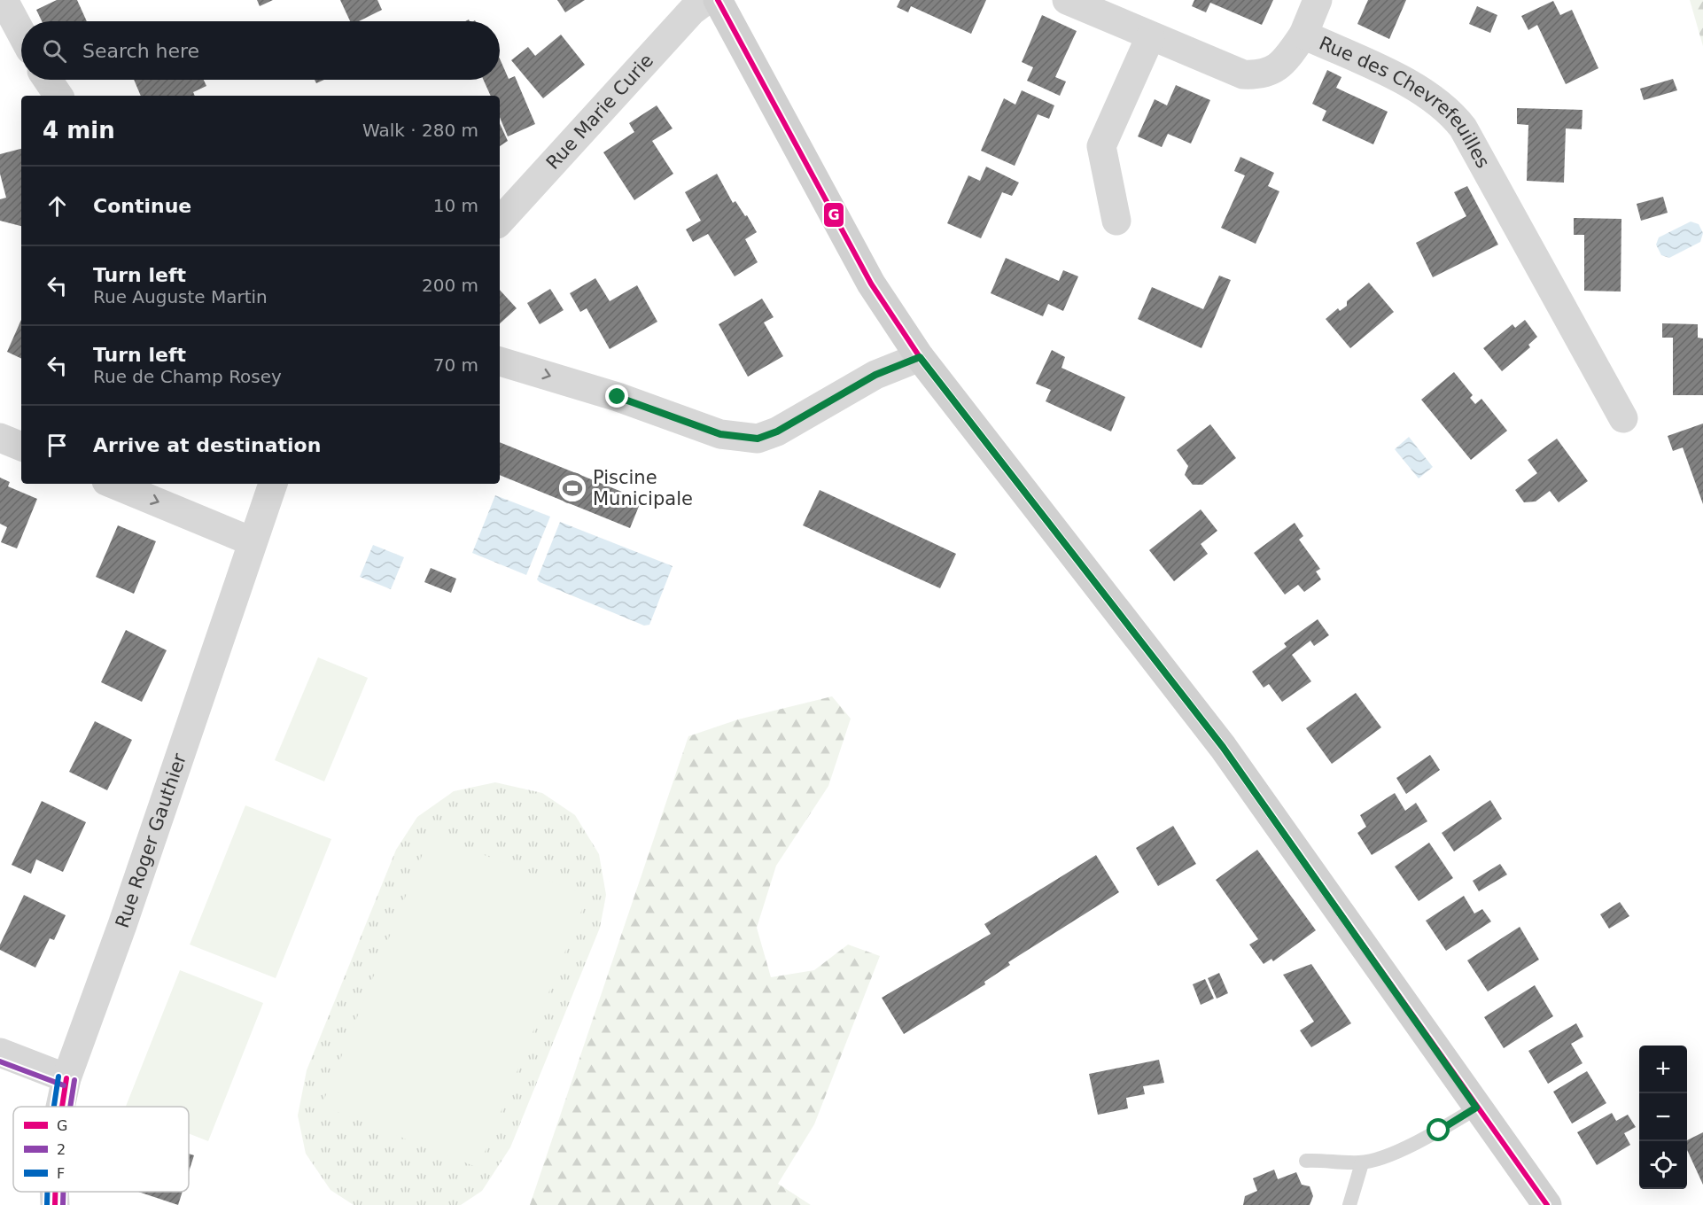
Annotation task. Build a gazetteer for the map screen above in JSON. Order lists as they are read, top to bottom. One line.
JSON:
{"streets":{"street":["Rue des Chevrefeuilles","Rue Marie Curie","Rue Roger Gauthier"]},"places":{"sports":["Piscine Municipale"]},"lines":["transit line G","transit line 2","transit line F"],"legend":["G","2","F"],"page":{"search":"Search here","heading":["4 min","Walk · 280 m"],"list":[["Continue","10 m"],["Turn left","Rue Auguste Martin","200 m"],["Turn left","Rue de Champ Rosey","70 m"],"Arrive at destination"],"map_buttons":["+","−"]}}
